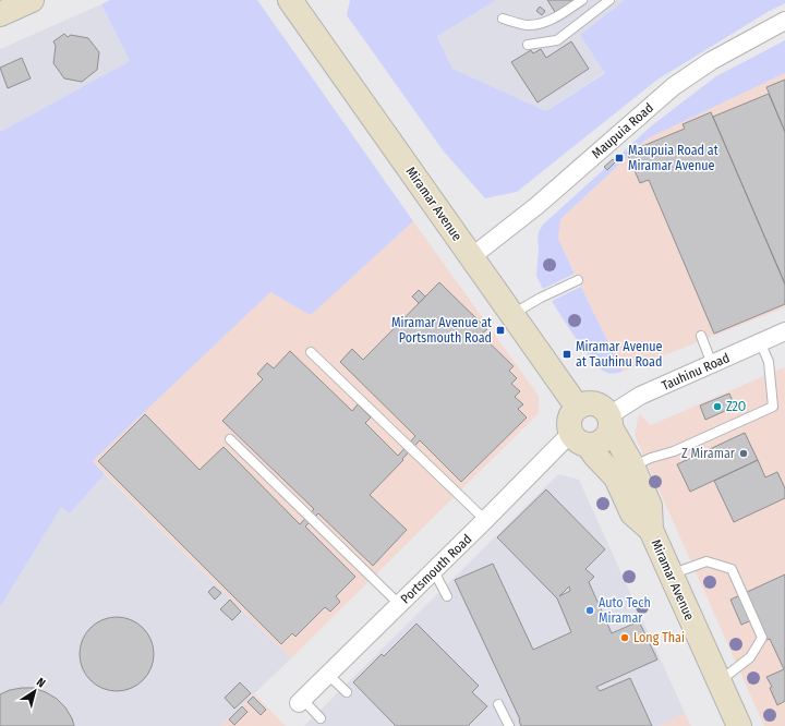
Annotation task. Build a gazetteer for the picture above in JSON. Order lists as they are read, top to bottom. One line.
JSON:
{"streets":{"main road":["Miramar Avenue"],"street":["Maupuia Road","Tauhinu Road","Portsmouth Road"]},"crossings":[["Maupuia Road","Miramar Avenue"],["Miramar Avenue","Tauhinu Road"],["Miramar Avenue","Portsmouth Road"],["Tauhinu Road","Portsmouth Road"]],"places":{"transit":["Maupuia Road at Miramar Avenue","Miramar Avenue at Portsmouth Road","Miramar Avenue at Tauhinu Road"],"other":["Z2O","Z Miramar","Auto Tech Miramar","Long Thai"]},"north":"top right"}
